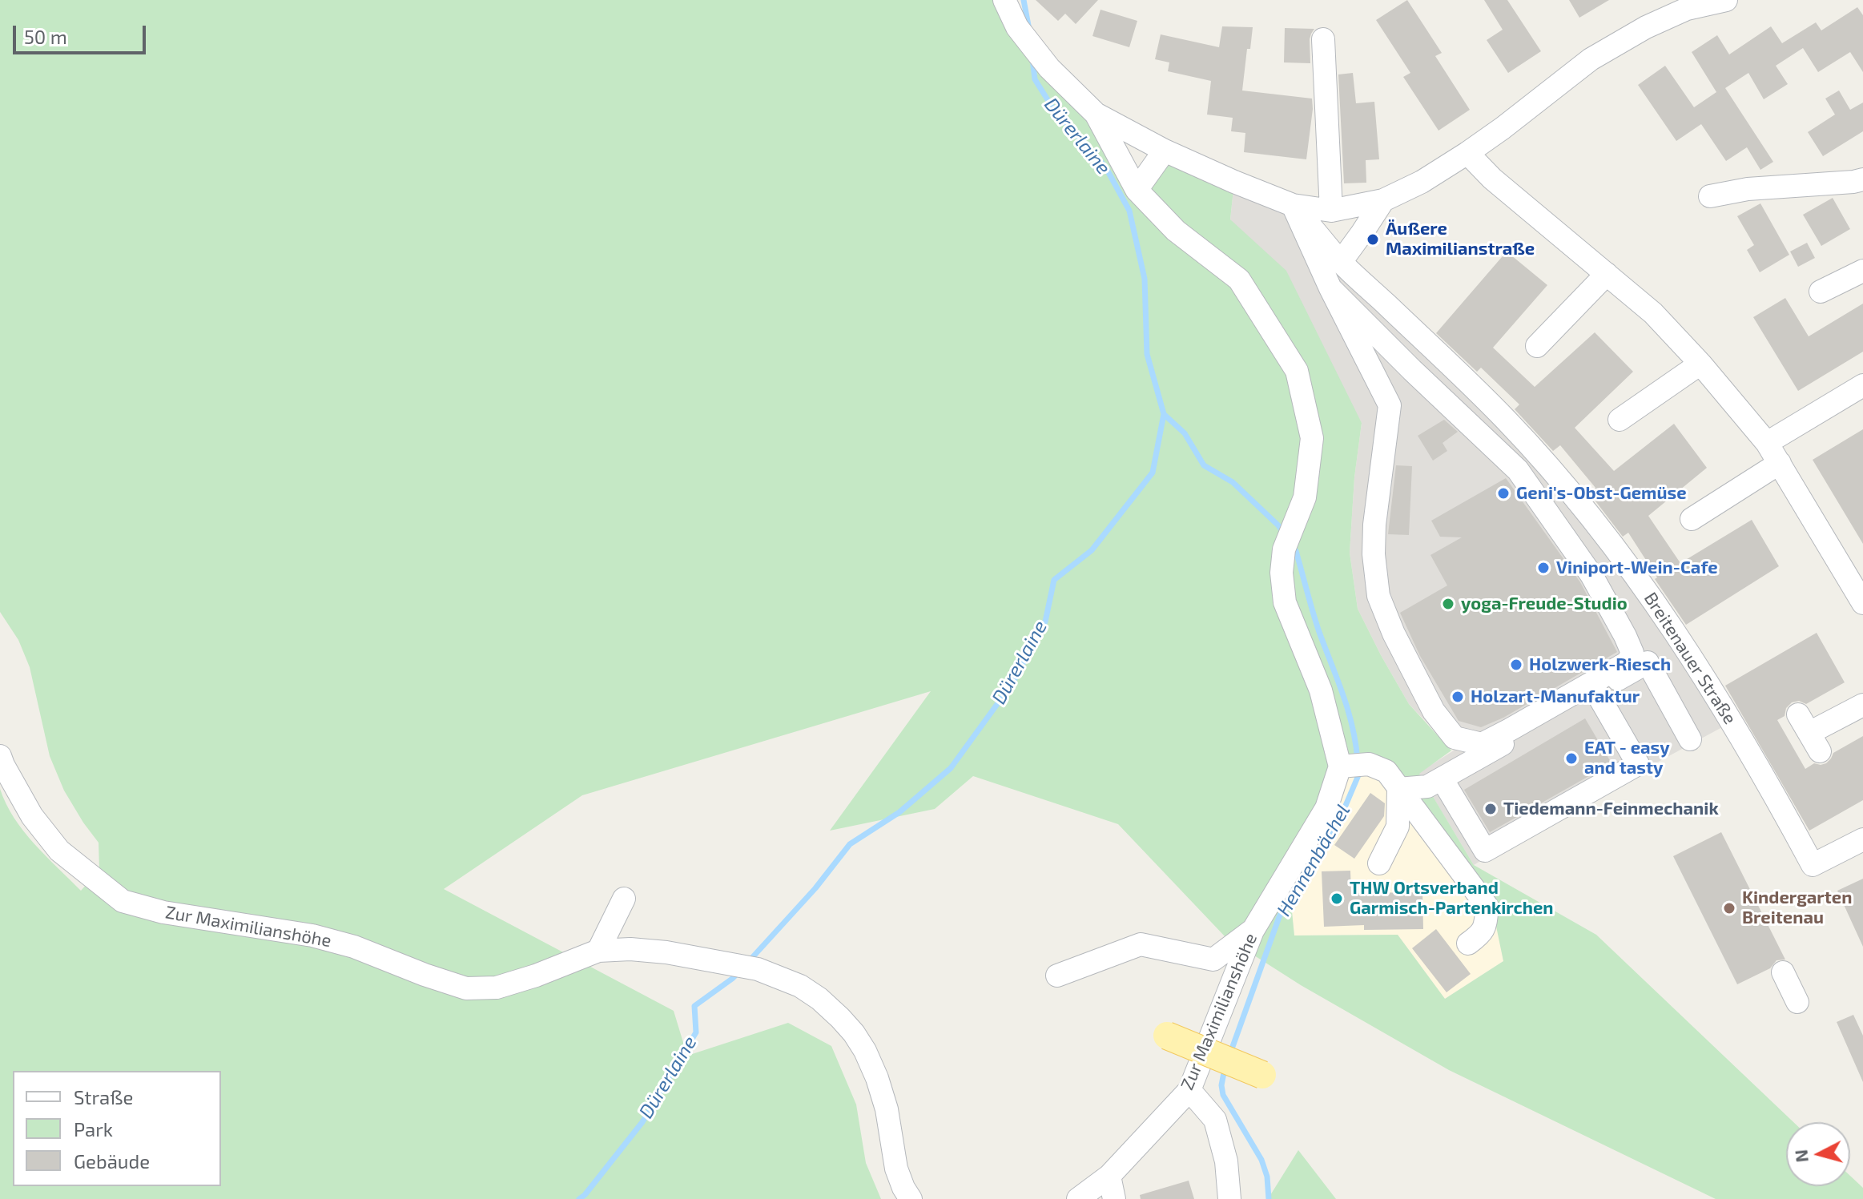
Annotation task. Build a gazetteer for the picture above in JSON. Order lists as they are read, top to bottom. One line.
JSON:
{"streets":{"street":["Breitenauer Straße","Zur Maximilianshöhe"]},"water":["Dürerlaine","Hennenbächel"],"places":["Äußere Maximilianstraße","Geni's-Obst-Gemüse","Viniport-Wein-Cafe","yoga-Freude-Studio","Holzwerk-Riesch","Holzart-Manufaktur","EAT - easy and tasty","Tiedemann-Feinmechanik","THW Ortsverband Garmisch-Partenkirchen","Kindergarten Breitenau"],"legend":["Straße","Park","Gebäude"],"scale_bar":"50 m","north":"left"}
